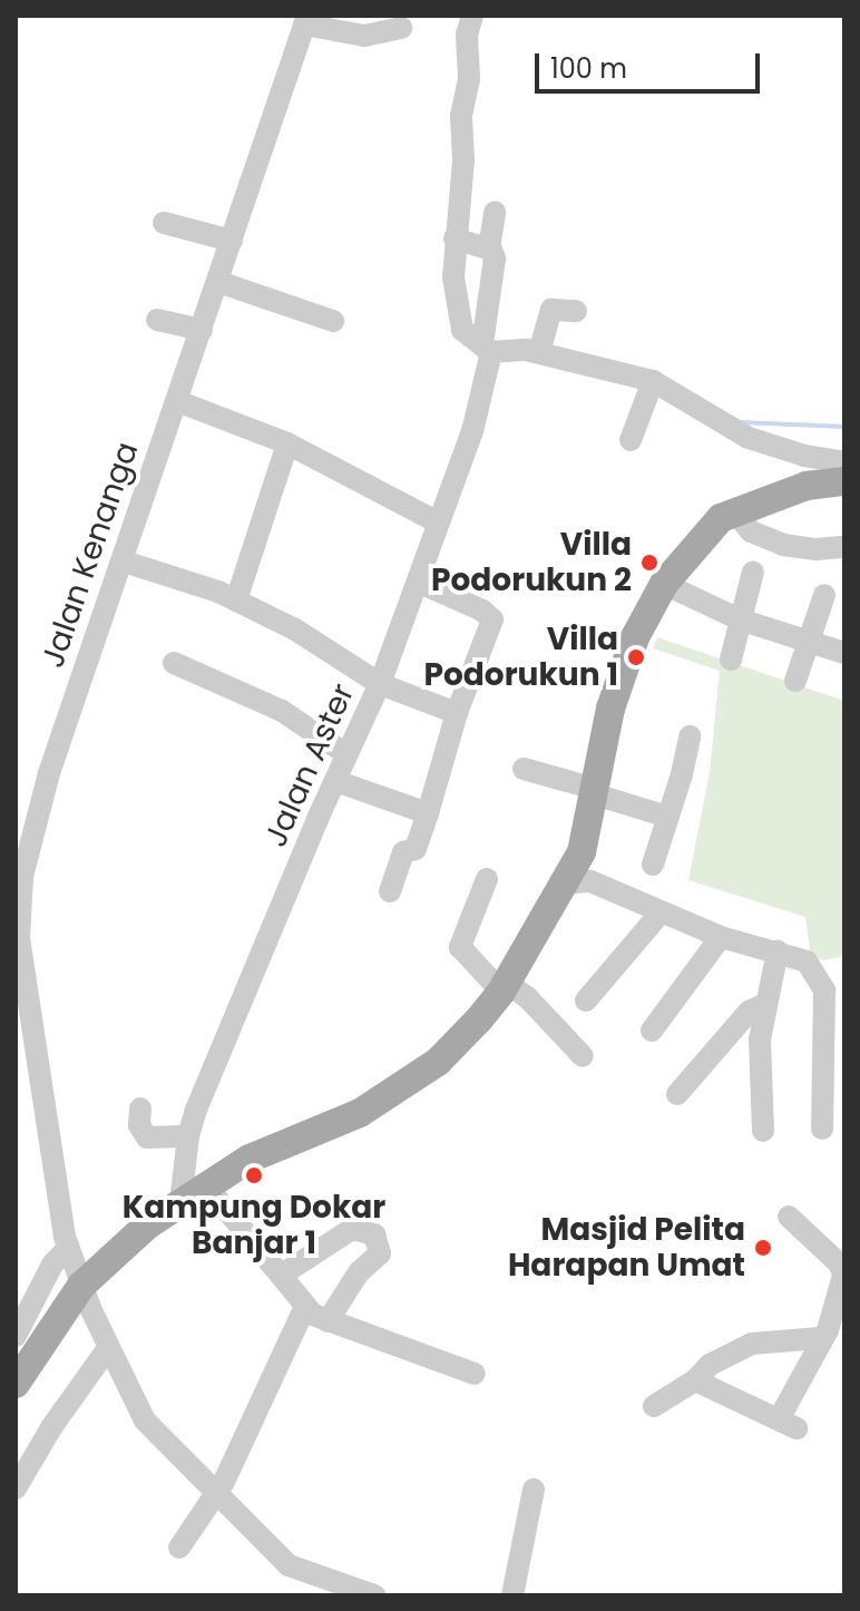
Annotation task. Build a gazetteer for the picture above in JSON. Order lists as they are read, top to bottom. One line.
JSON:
{"streets":{"street":["Jalan Kenanga","Jalan Aster"]},"places":["Villa Podorukun 2","Villa Podorukun 1","Kampung Dokar Banjar 1","Masjid Pelita Harapan Umat"],"scale_bar":"100 m"}
